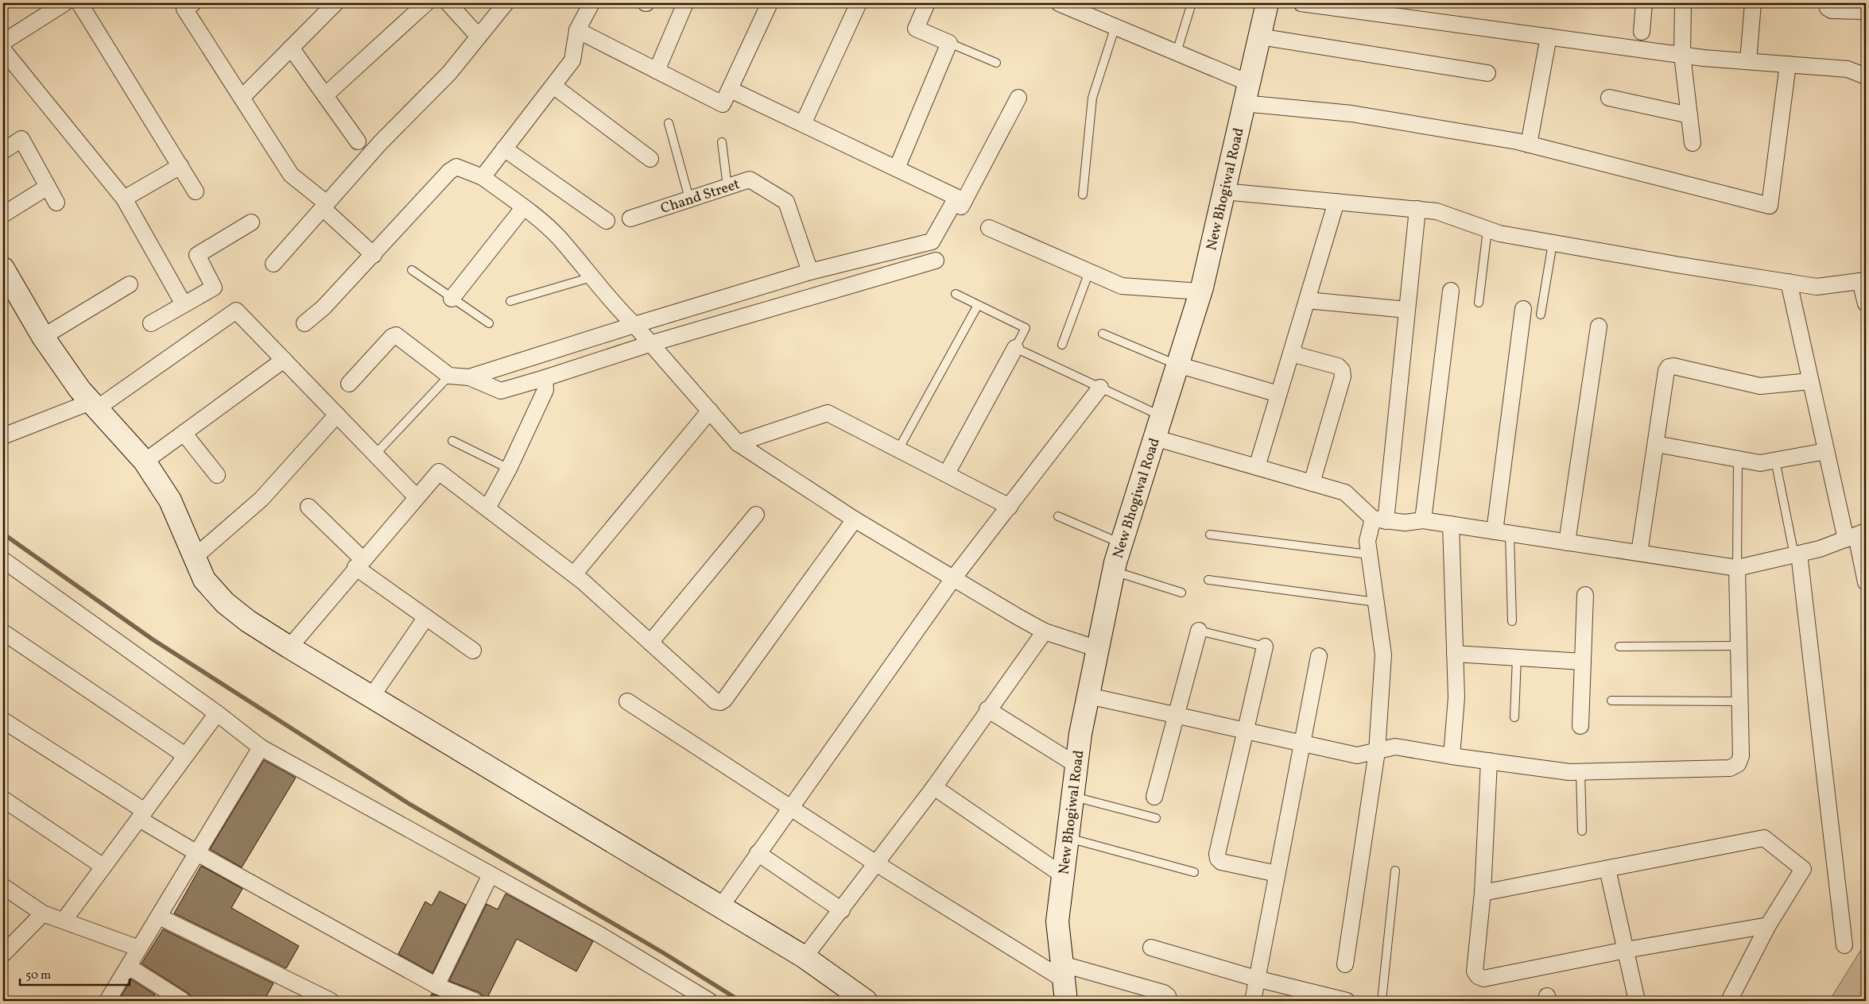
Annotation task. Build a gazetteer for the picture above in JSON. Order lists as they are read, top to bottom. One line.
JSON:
{"streets":{"street":["New Bhogiwal Road","Chand Street"]},"scale_bar":"50 m"}
